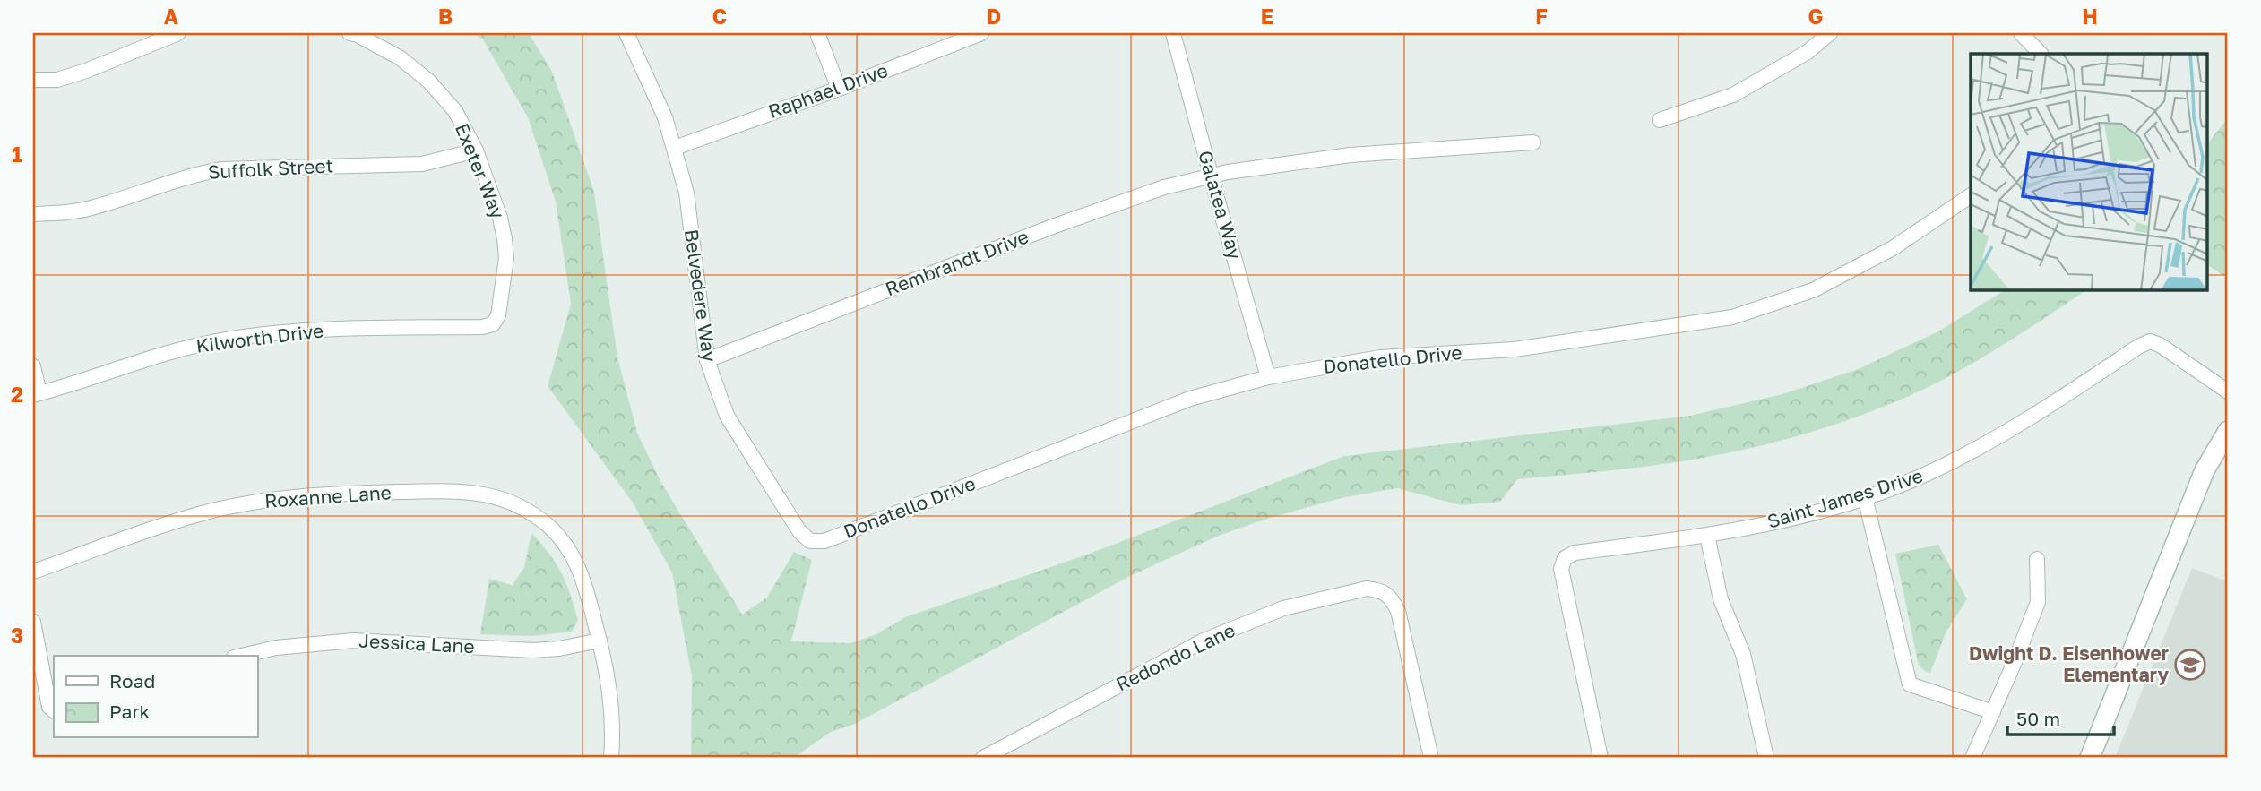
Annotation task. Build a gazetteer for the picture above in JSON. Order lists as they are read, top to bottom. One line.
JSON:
{"streets":{"street":["Raphael Drive","Suffolk Street","Exeter Way","Galatea Way","Rembrandt Drive","Belvedere Way","Kilworth Drive","Donatello Drive","Roxanne Lane","Saint James Drive","Jessica Lane","Redondo Lane"]},"crossings":[["Raphael Drive","Belvedere Way"],["Suffolk Street","Exeter Way"],["Exeter Way","Kilworth Drive"],["Galatea Way","Rembrandt Drive"],["Galatea Way","Donatello Drive"],["Rembrandt Drive","Belvedere Way"],["Belvedere Way","Donatello Drive"],["Roxanne Lane","Jessica Lane"]],"places":{"school or university":["Dwight D. Eisenhower Elementary"]},"legend":["Road","Park"],"scale_bar":"50 m","grid":{"columns":["A","B","C","D","E","F","G","H"],"rows":["1","2","3"]}}
